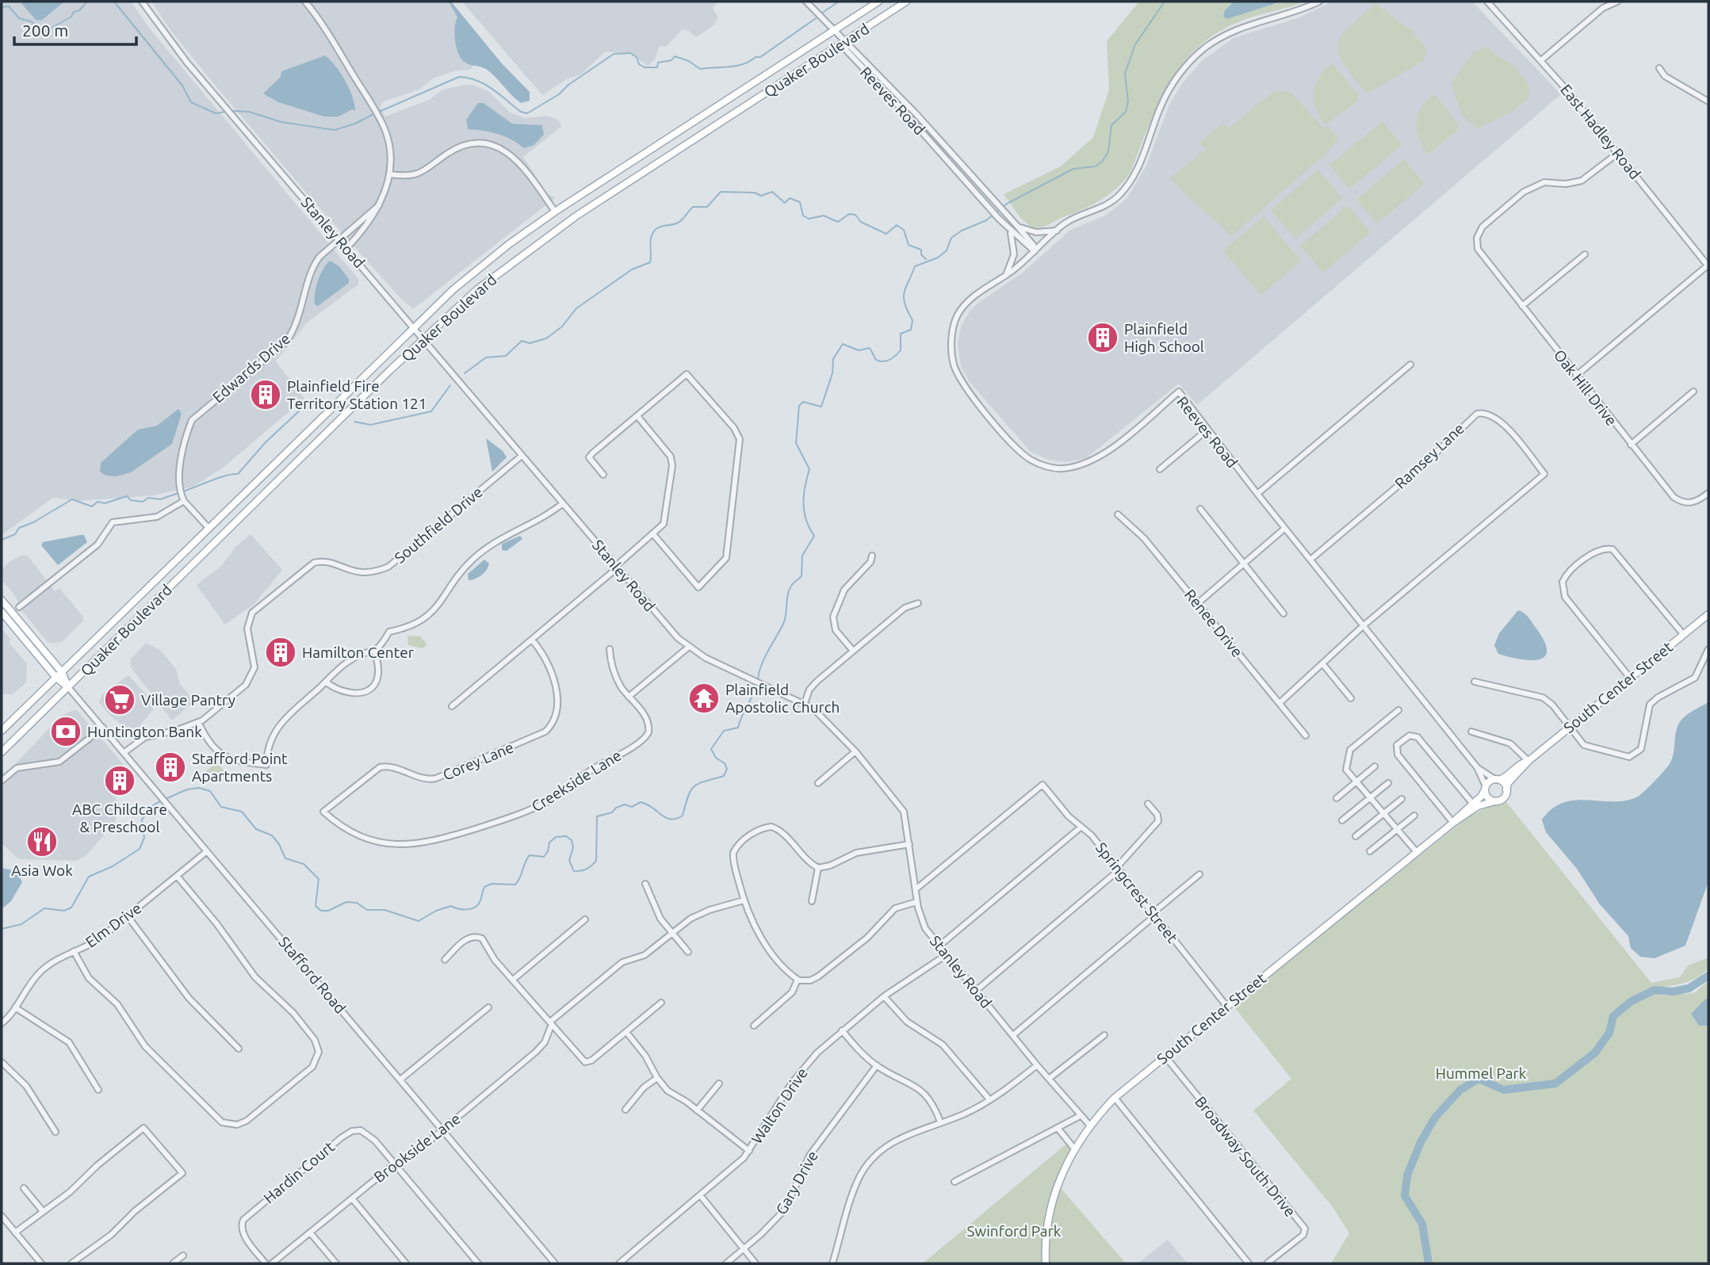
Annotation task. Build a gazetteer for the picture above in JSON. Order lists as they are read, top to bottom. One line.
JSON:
{"streets":{"main road":["Quaker Boulevard","South Center Street","Stafford Road"],"street":["Reeves Road","East Hadley Road","Stanley Road","Edwards Drive","Oak Hill Drive","Ramsey Lane","Southfield Drive","Renee Drive","Corey Lane","Creekside Lane","Springcrest Street","Elm Drive","Walton Drive","Brookside Lane","Broadway South Drive","Hardin Court","Gary Drive"]},"crossings":[["Quaker Boulevard","Reeves Road"],["Quaker Boulevard","Stanley Road"],["Quaker Boulevard","Edwards Drive"],["Quaker Boulevard","Stafford Road"],["Reeves Road","Ramsey Lane"],["Reeves Road","South Center Street"],["East Hadley Road","Oak Hill Drive"],["Stanley Road","Edwards Drive"],["Stanley Road","Southfield Drive"],["Stanley Road","South Center Street"],["Stanley Road","Springcrest Street"],["Stanley Road","Walton Drive"],["Southfield Drive","Stafford Road"],["South Center Street","Springcrest Street"],["South Center Street","Broadway South Drive"],["Corey Lane","Creekside Lane"],["Elm Drive","Stafford Road"],["Stafford Road","Brookside Lane"],["Brookside Lane","Hardin Court"]],"parks":["Hummel Park","Swinford Park"],"places":{"building":["Plainfield High School","Plainfield Fire Territory Station 121","Hamilton Center","Stafford Point Apartments","ABC Childcare & Preschool"],"temple":["Plainfield Apostolic Church"],"supermarket":["Village Pantry"],"bank":["Huntington Bank"],"restaurant":["Asia Wok"]},"scale_bar":"200 m"}
